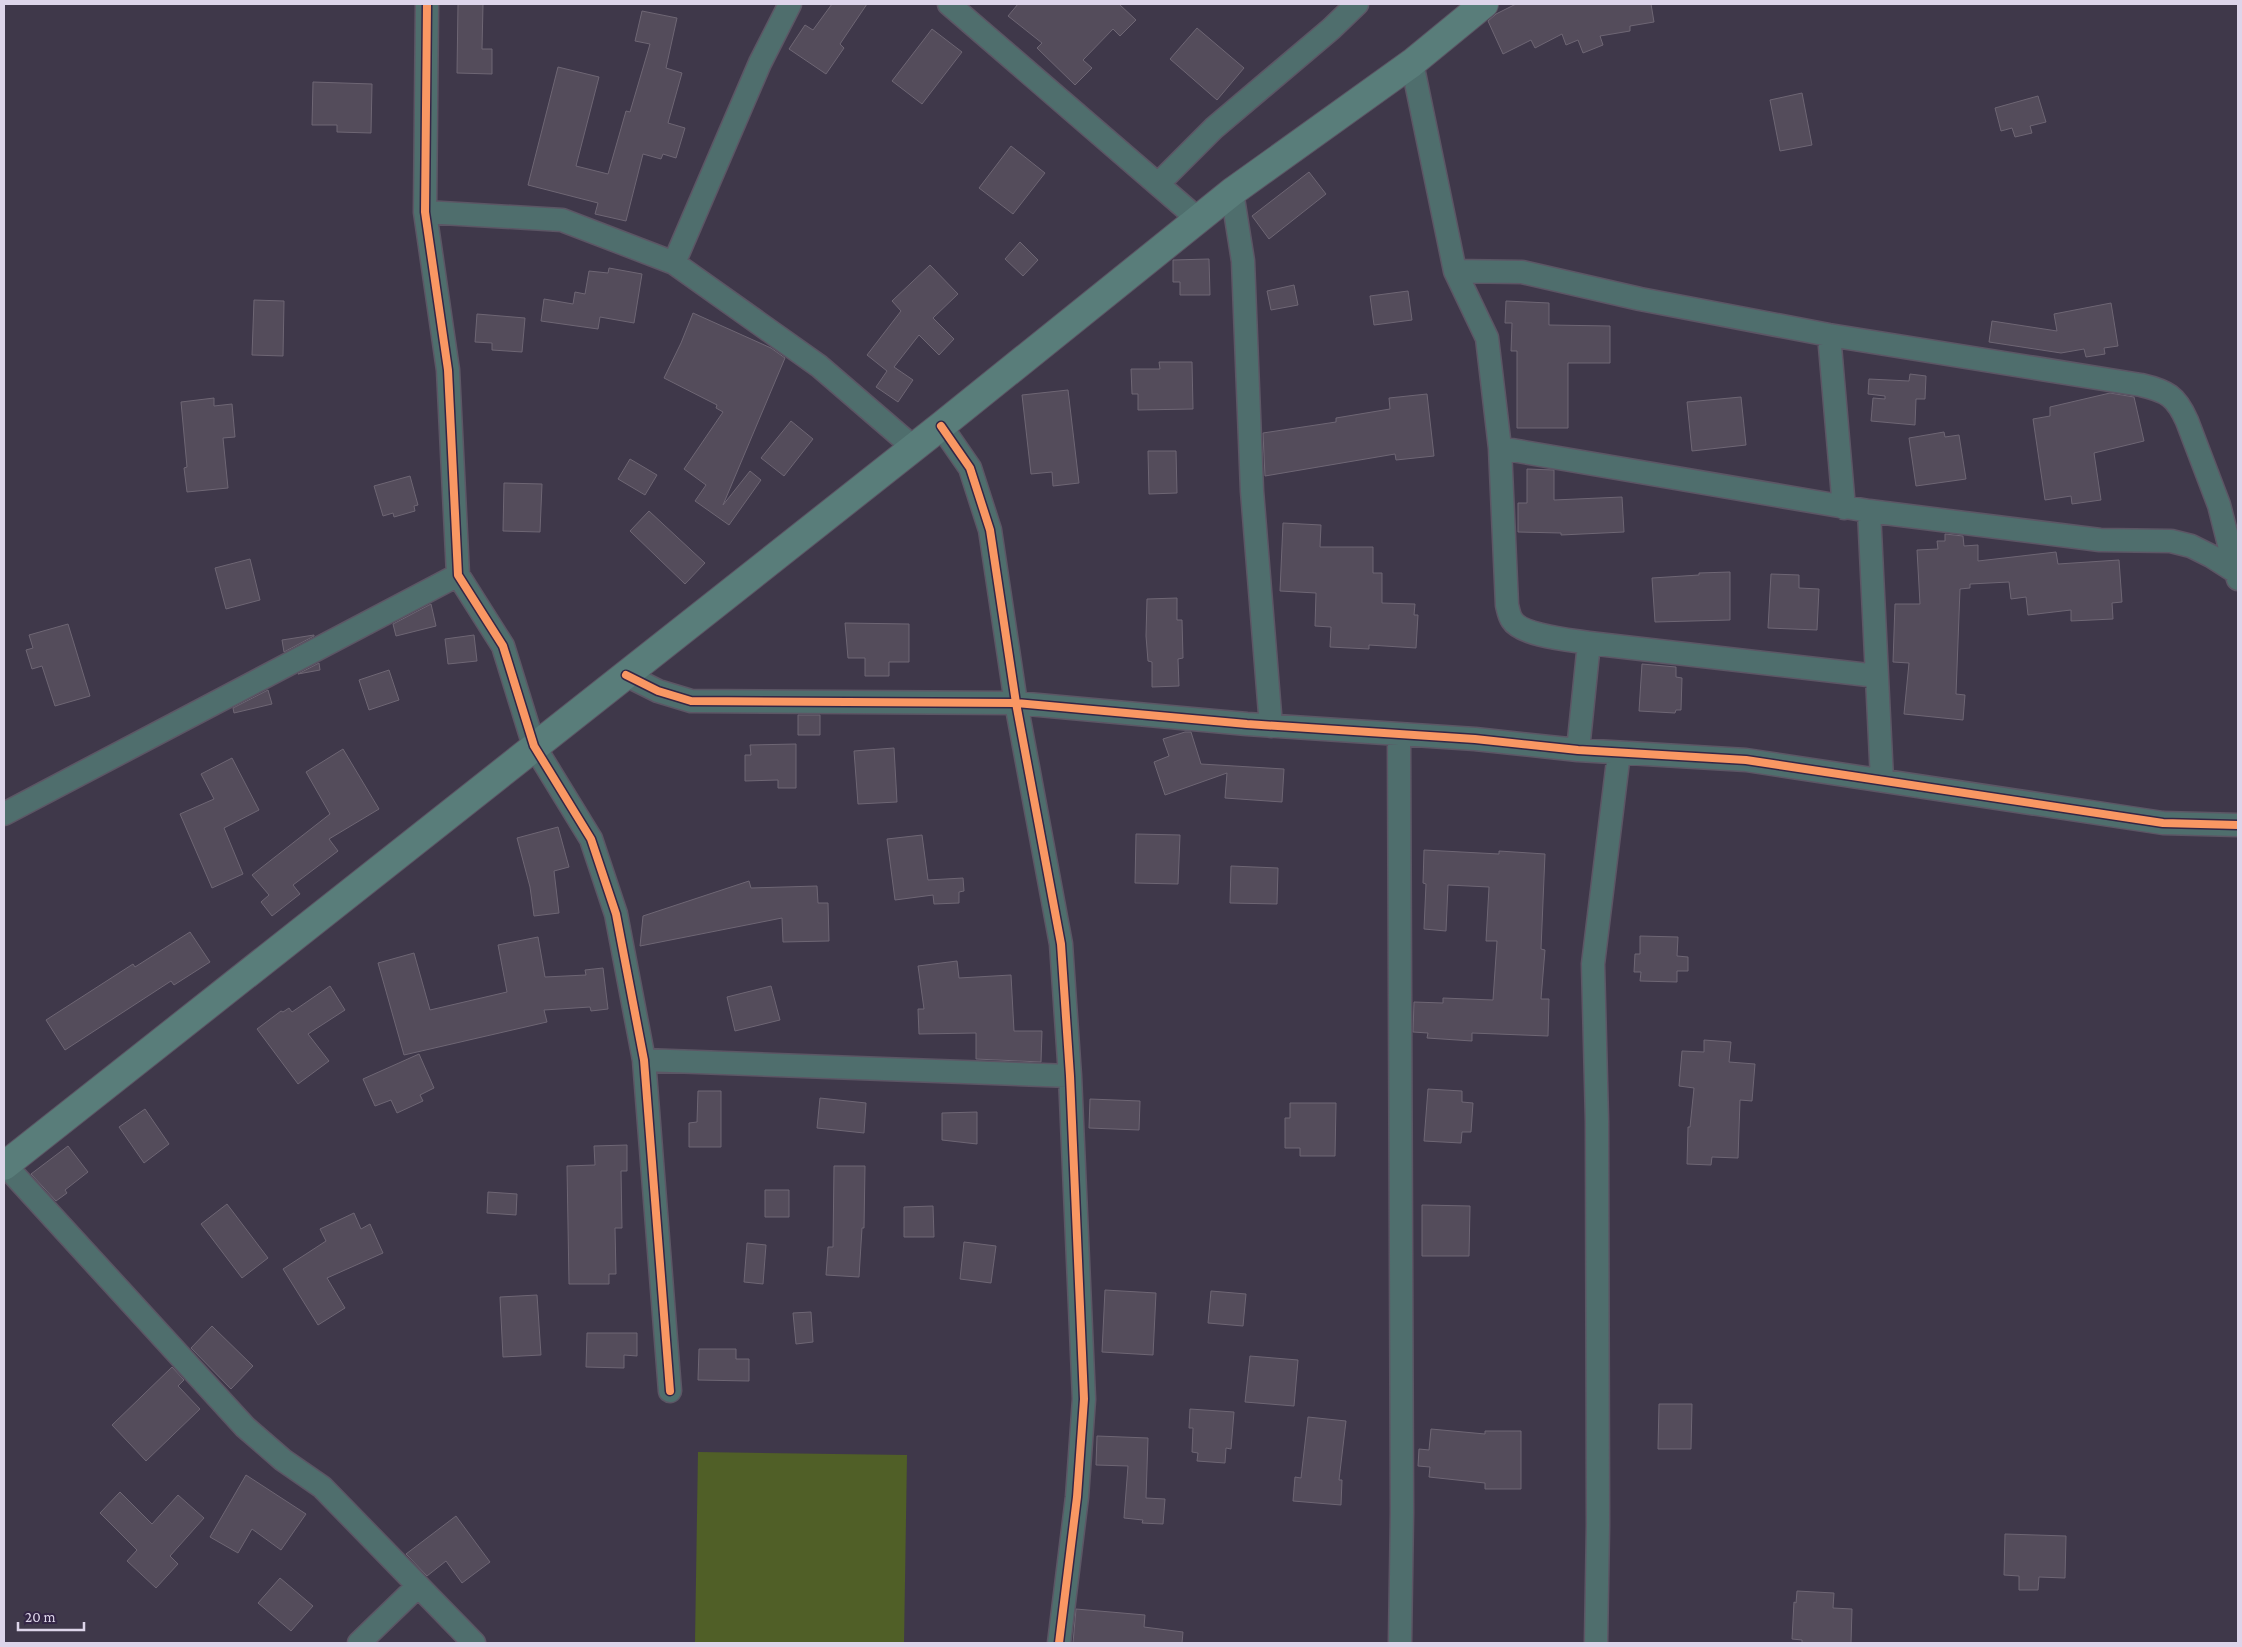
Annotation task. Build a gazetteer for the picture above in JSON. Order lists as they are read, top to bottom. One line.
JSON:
{"scale_bar":"20 m"}
